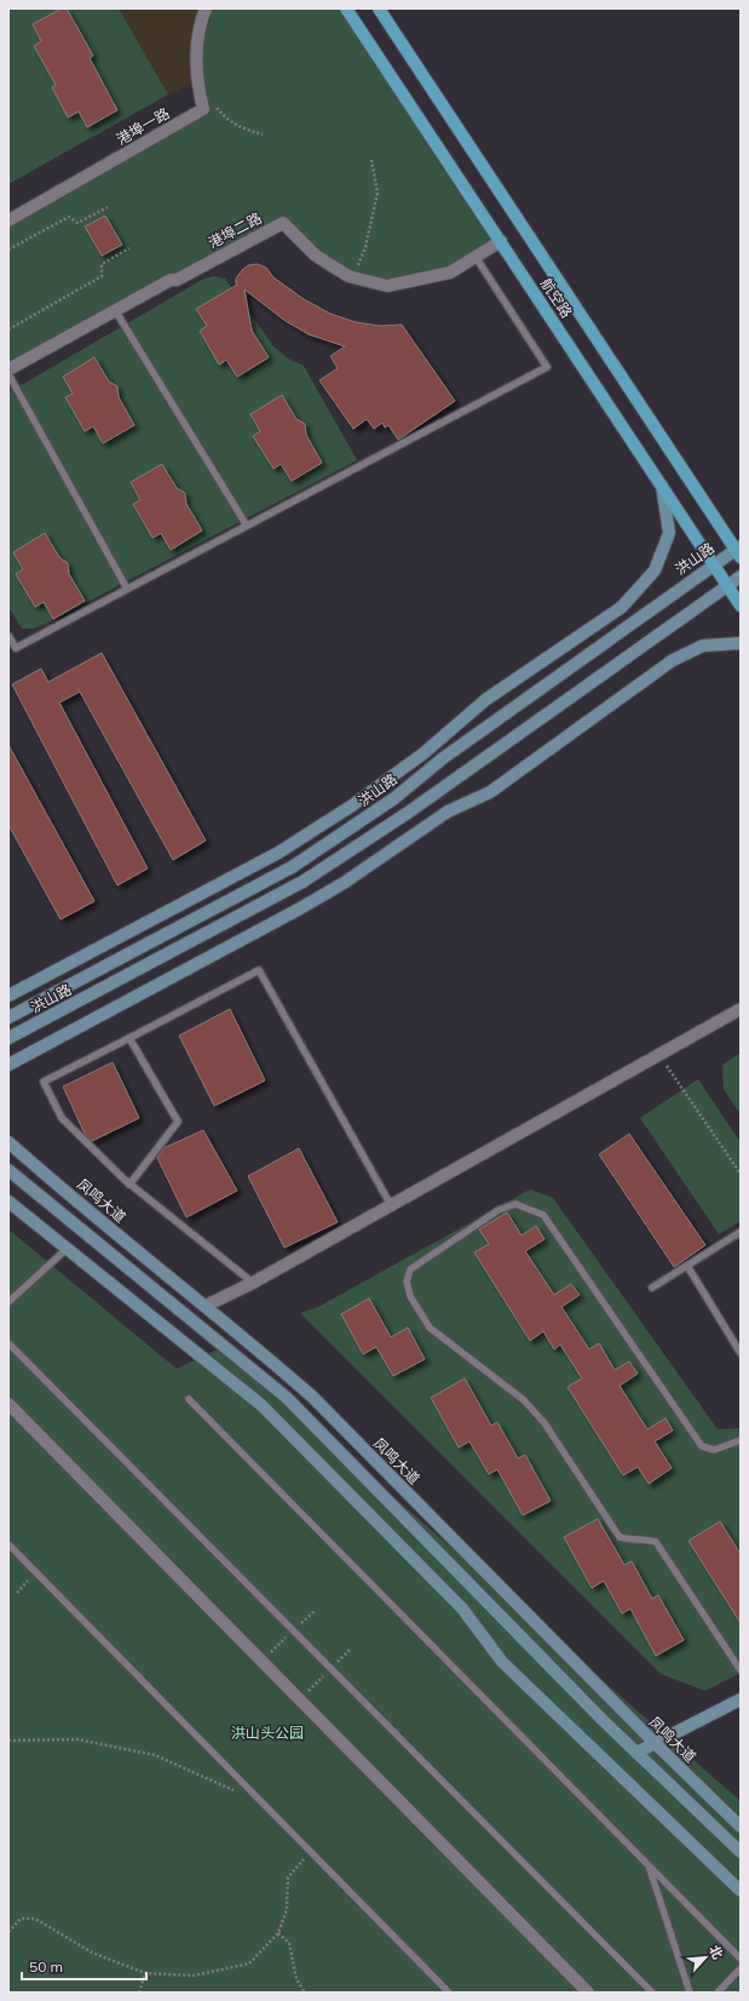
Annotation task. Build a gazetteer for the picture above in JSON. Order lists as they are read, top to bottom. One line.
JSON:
{"streets":{"main road":["航空路"],"street":["港埠一路","港埠二路","洪山路","凤鸣大道"]},"crossings":[["港埠二路","航空路"],["航空路","洪山路"]],"parks":["洪山头公园"],"scale_bar":"50 m","north":"top right"}
